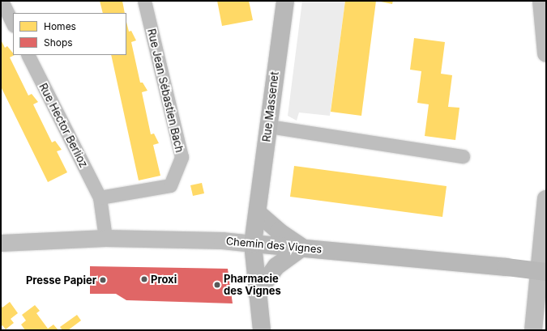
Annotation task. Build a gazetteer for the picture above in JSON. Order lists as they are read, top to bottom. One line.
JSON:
{"streets":{"main road":["Rue Massenet","Chemin des Vignes"],"street":["Rue Jean Sébastien Bach","Rue Hector Berlioz"]},"crossings":[["Rue Jean Sébastien Bach","Rue Hector Berlioz"],["Rue Massenet","Chemin des Vignes"],["Rue Hector Berlioz","Chemin des Vignes"]],"places":["Proxi","Presse Papier","Pharmacie des Vignes"],"legend":["Homes","Shops"]}
